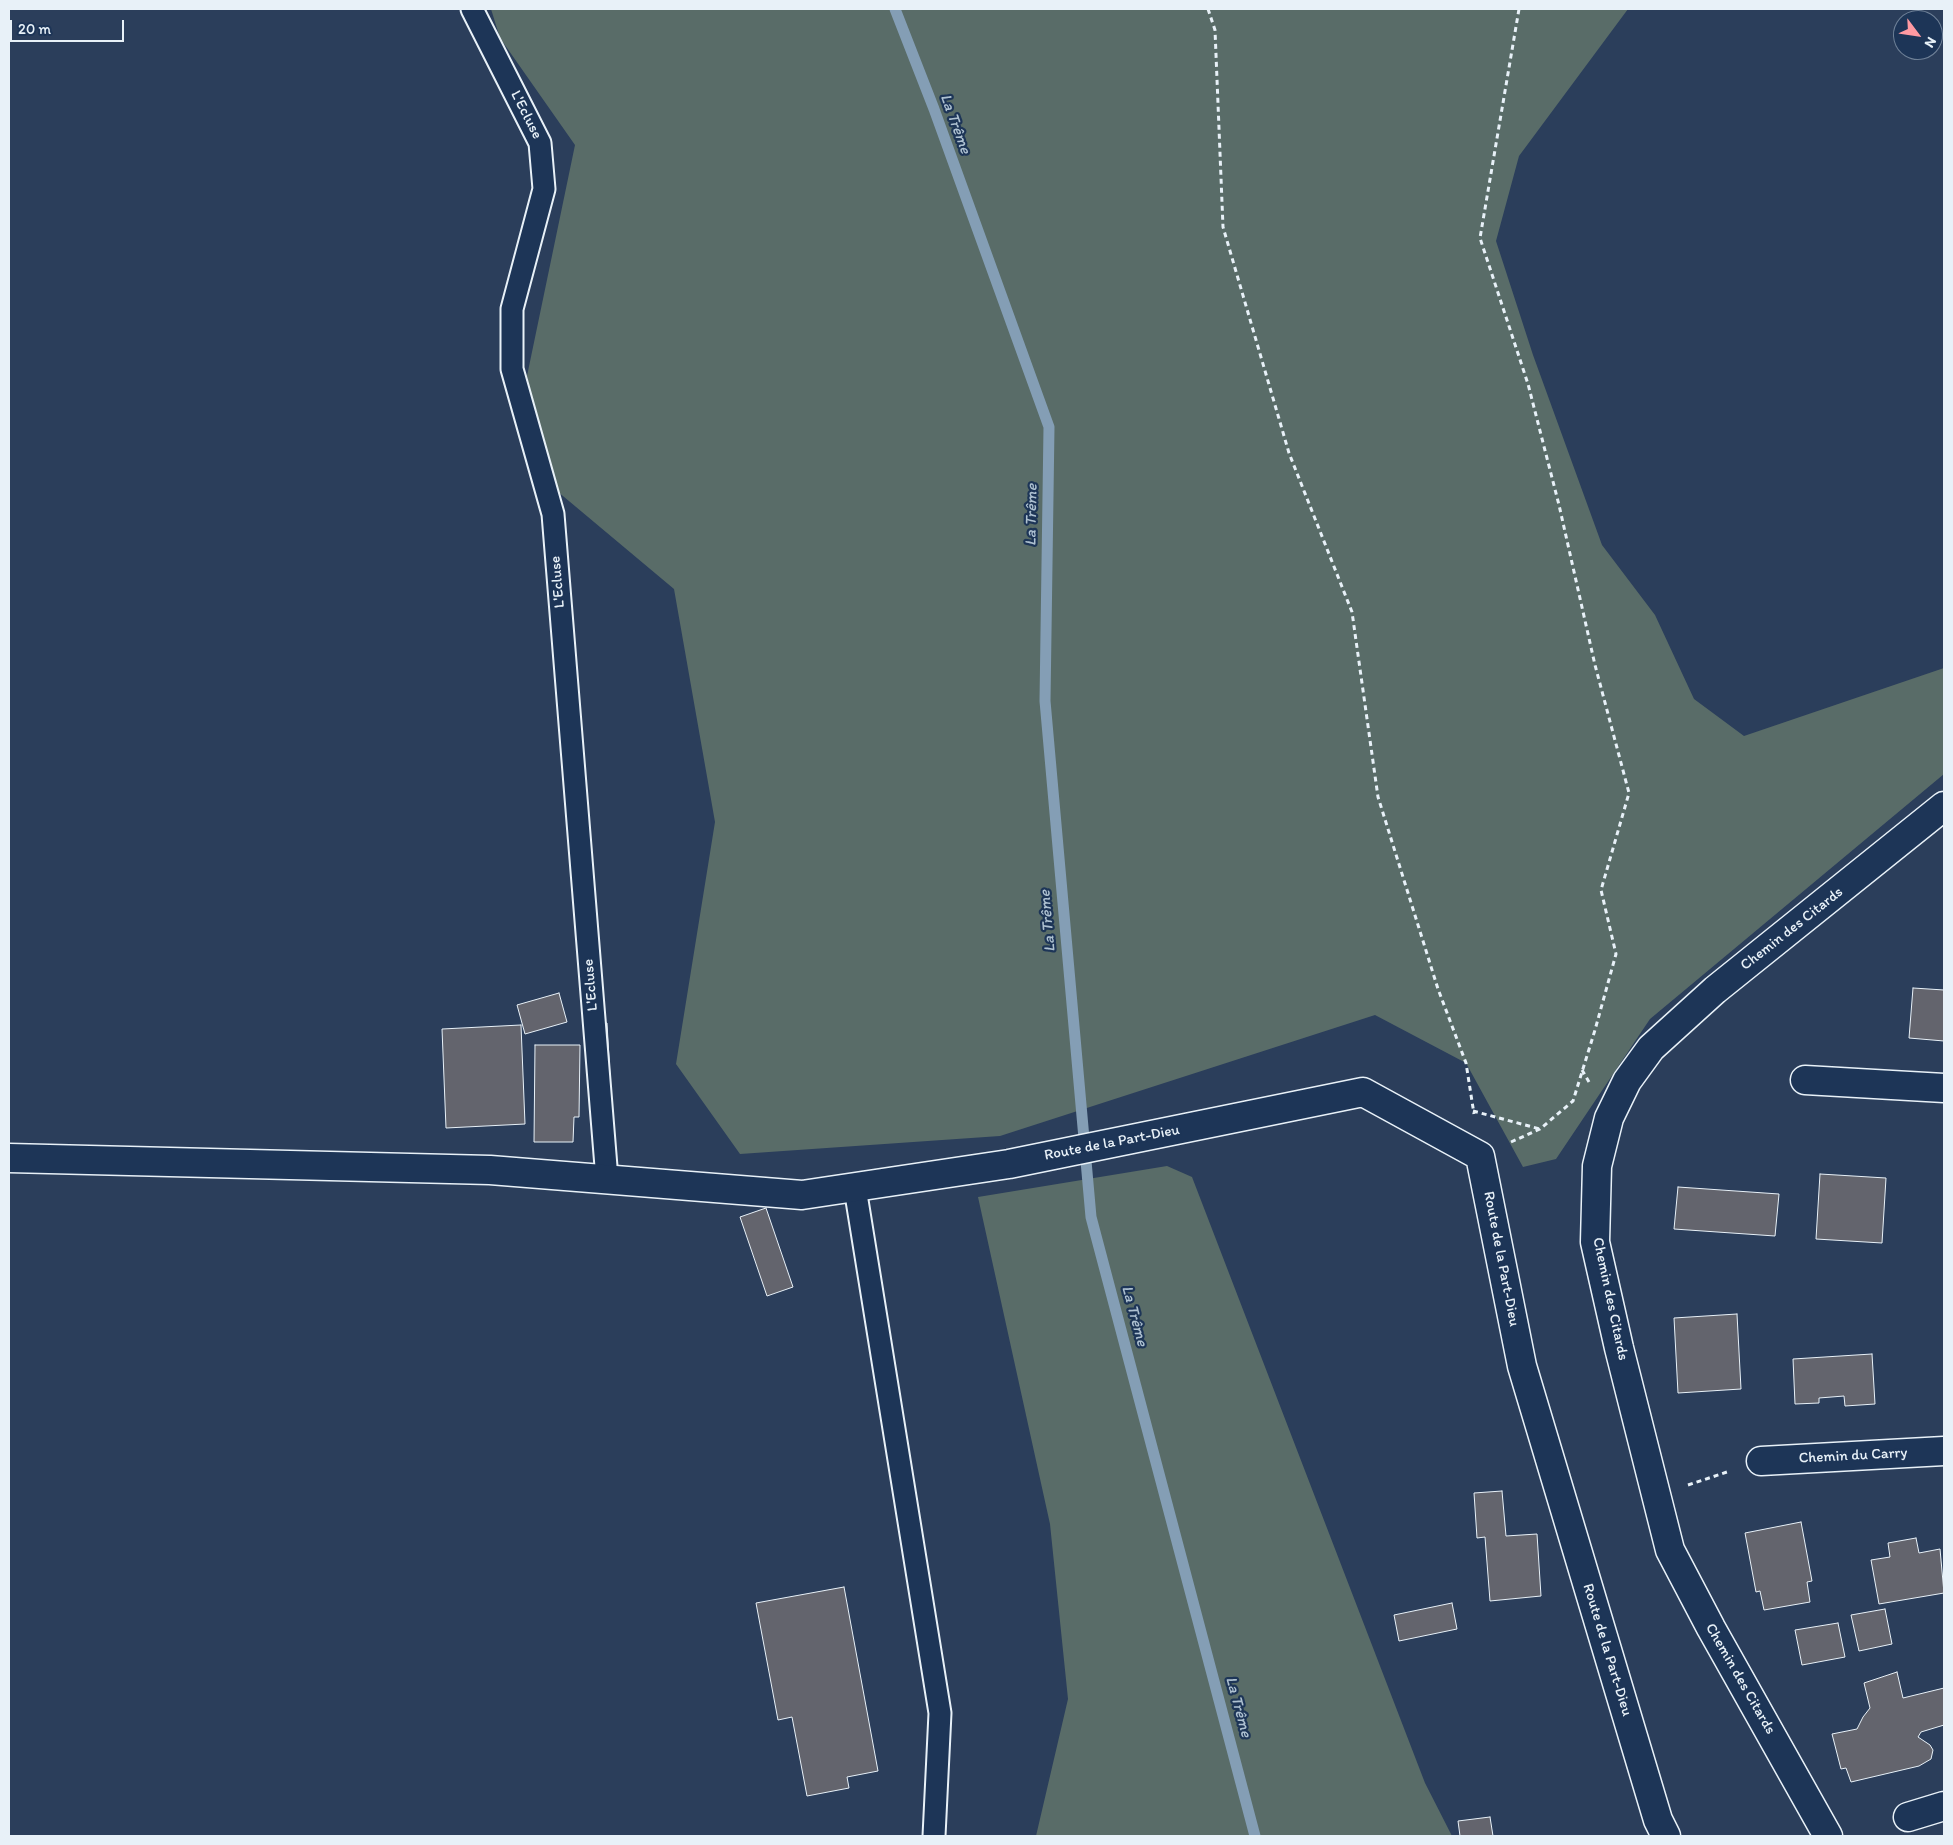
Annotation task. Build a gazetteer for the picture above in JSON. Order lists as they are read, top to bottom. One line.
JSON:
{"streets":{"street":["Chemin des Citards","Route de la Part-Dieu","Chemin du Carry"],"lane":["L'Ecluse"]},"crossings":[["L'Ecluse","Route de la Part-Dieu"]],"water":["La Trême"],"scale_bar":"20 m","north":"bottom right"}
